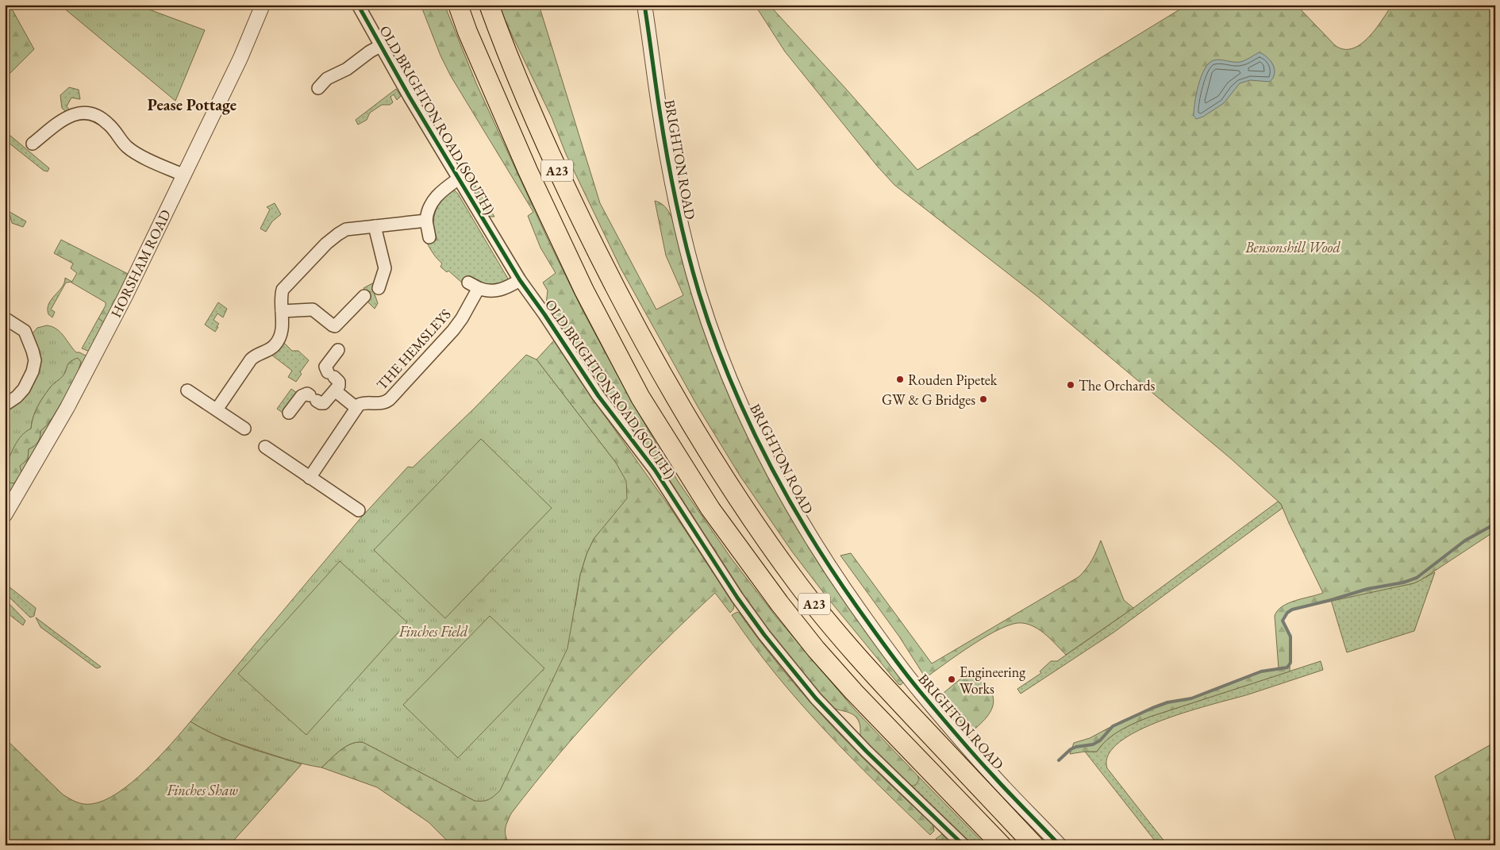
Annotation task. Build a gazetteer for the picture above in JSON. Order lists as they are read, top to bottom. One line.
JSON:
{"streets":{"highway":["A23"],"street":["OLD BRIGHTON ROAD (SOUTH)","BRIGHTON ROAD","HORSHAM ROAD","THE HEMSLEYS"]},"crossings":[["OLD BRIGHTON ROAD (SOUTH)","THE HEMSLEYS"]],"districts":["Pease Pottage"],"parks":["Bensonshill Wood","Finches Field","Finches Shaw"],"places":["Rouden Pipetek","The Orchards","GW & G Bridges","Engineering Works"]}
